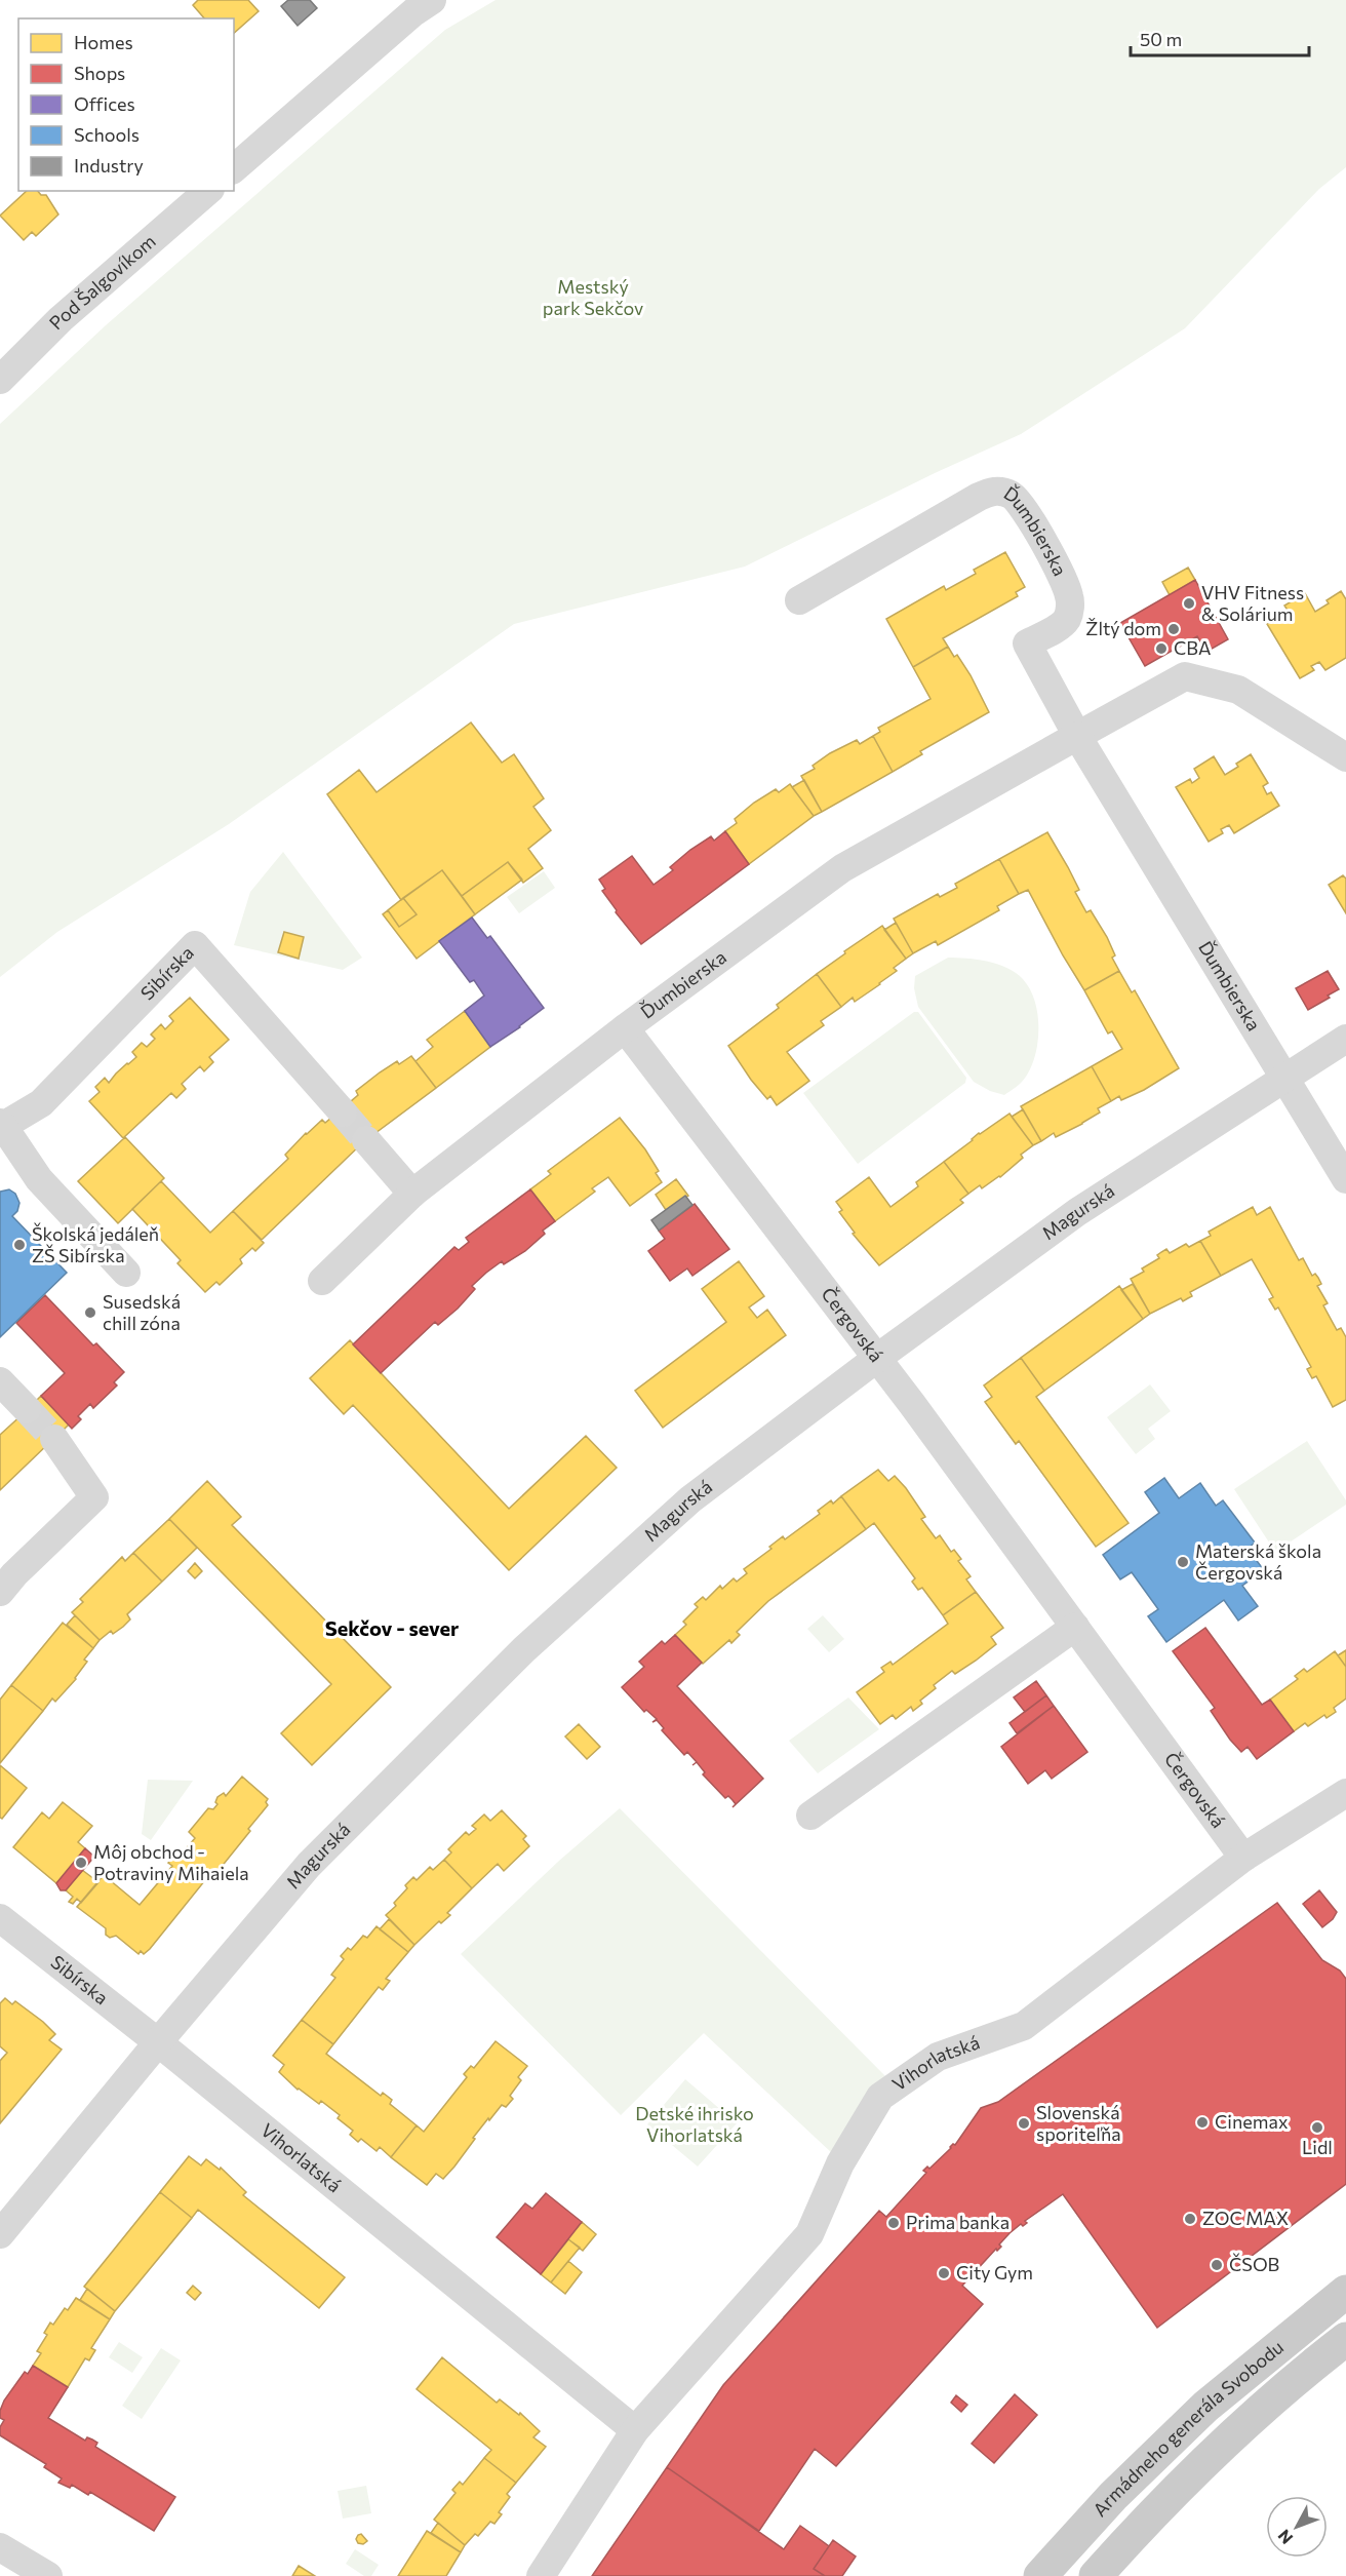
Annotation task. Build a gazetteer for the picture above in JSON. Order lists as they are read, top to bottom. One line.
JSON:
{"streets":{"main road":["Armádneho generála Svobodu"],"street":["Pod Šalgovíkom","Ďumbierska","Sibírska","Magurská","Čergovská","Vihorlatská"]},"crossings":[["Ďumbierska","Magurská"],["Ďumbierska","Čergovská"],["Sibírska","Magurská"],["Sibírska","Vihorlatská"],["Magurská","Čergovská"],["Magurská","Vihorlatská"],["Čergovská","Vihorlatská"]],"districts":["Sekčov - sever"],"parks":["Mestský park Sekčov","Detské ihrisko Vihorlatská"],"places":["VHV Fitness & Solárium","Žltý dom","CBA","Školská jedáleň ZŠ Sibírska","Susedská chill zóna","Materská škola Čergovská","Môj obchod - Potraviny Mihaiela","Cinemax","Slovenská sporiteľňa","Lidl","ZOC MAX","Prima banka","ČSOB","City Gym"],"legend":["Homes","Shops","Offices","Schools","Industry"],"scale_bar":"50 m","north":"bottom left"}
